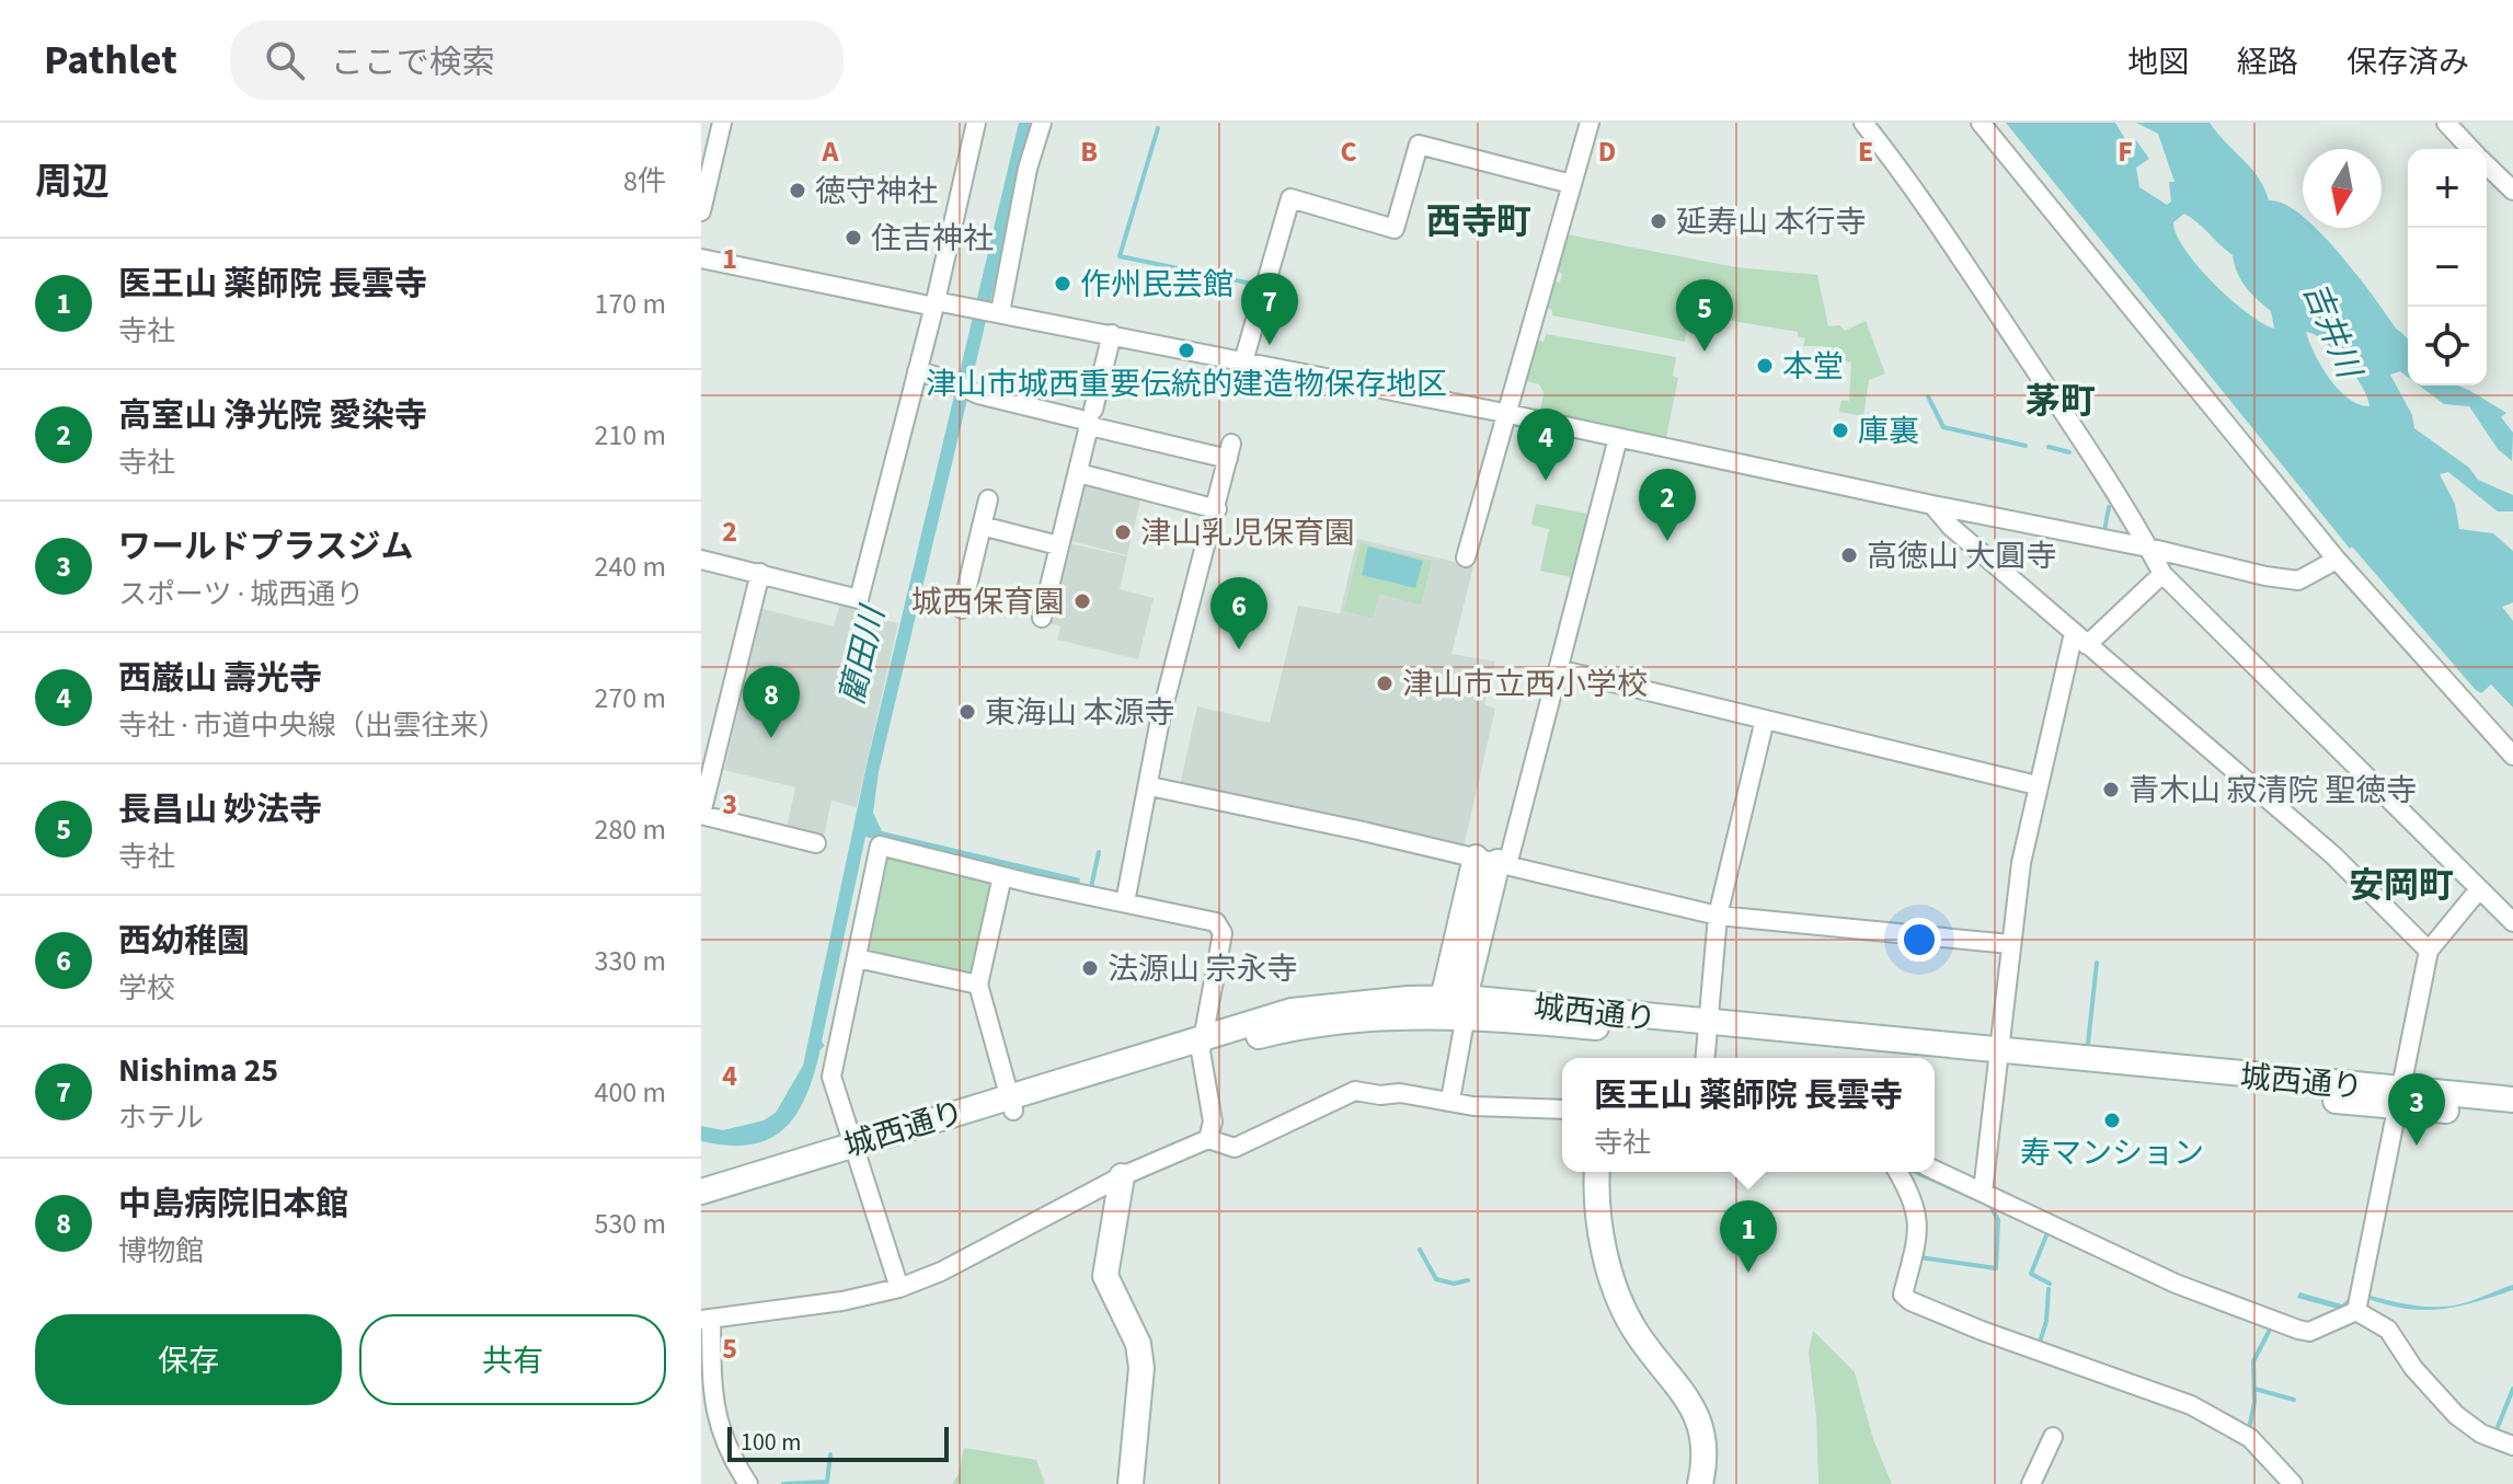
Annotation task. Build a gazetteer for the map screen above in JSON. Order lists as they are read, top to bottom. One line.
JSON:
{"streets":{"street":["城西通り"]},"districts":["西寺町","茅町","安岡町"],"water":["吉井川","藺田川"],"places":["徳守神社","延寿山 本行寺","住吉神社","作州民芸館","津山市城西重要伝統的建造物保存地区","本堂","庫裏","津山乳児保育園","高徳山 大圓寺","城西保育園","津山市立西小学校","東海山 本源寺","青木山 寂清院 聖徳寺","法源山 宗永寺","寿マンション"],"scale_bar":"100 m","north":"bottom","page":{"header":"Pathlet","search":"ここで検索","nav":["地図","経路","保存済み"],"heading":["周辺","8件"],"map_buttons":["+","−"],"list":[{"mark":"1","name":"医王山 薬師院 長雲寺","note":"寺社","value":"170 m"},{"mark":"2","name":"高室山 浄光院 愛染寺","note":"寺社","value":"210 m"},{"mark":"3","name":"ワールドプラスジム","note":"スポーツ · 城西通り","value":"240 m"},{"mark":"4","name":"西巌山 壽光寺","note":"寺社 · 市道中央線（出雲往来）","value":"270 m"},{"mark":"5","name":"長昌山 妙法寺","note":"寺社","value":"280 m"},{"mark":"6","name":"西幼稚園","note":"学校","value":"330 m"},{"mark":"7","name":"Nishima 25","note":"ホテル","value":"400 m"},{"mark":"8","name":"中島病院旧本館","note":"博物館","value":"530 m"}],"pins":["7","5","4","2","6","8","3","1"],"popup":["医王山 薬師院 長雲寺","寺社"],"buttons":["保存","共有"],"scale":"100 m"},"grid":{"columns":["A","B","C","D","E","F"],"rows":["1","2","3","4","5"]}}
